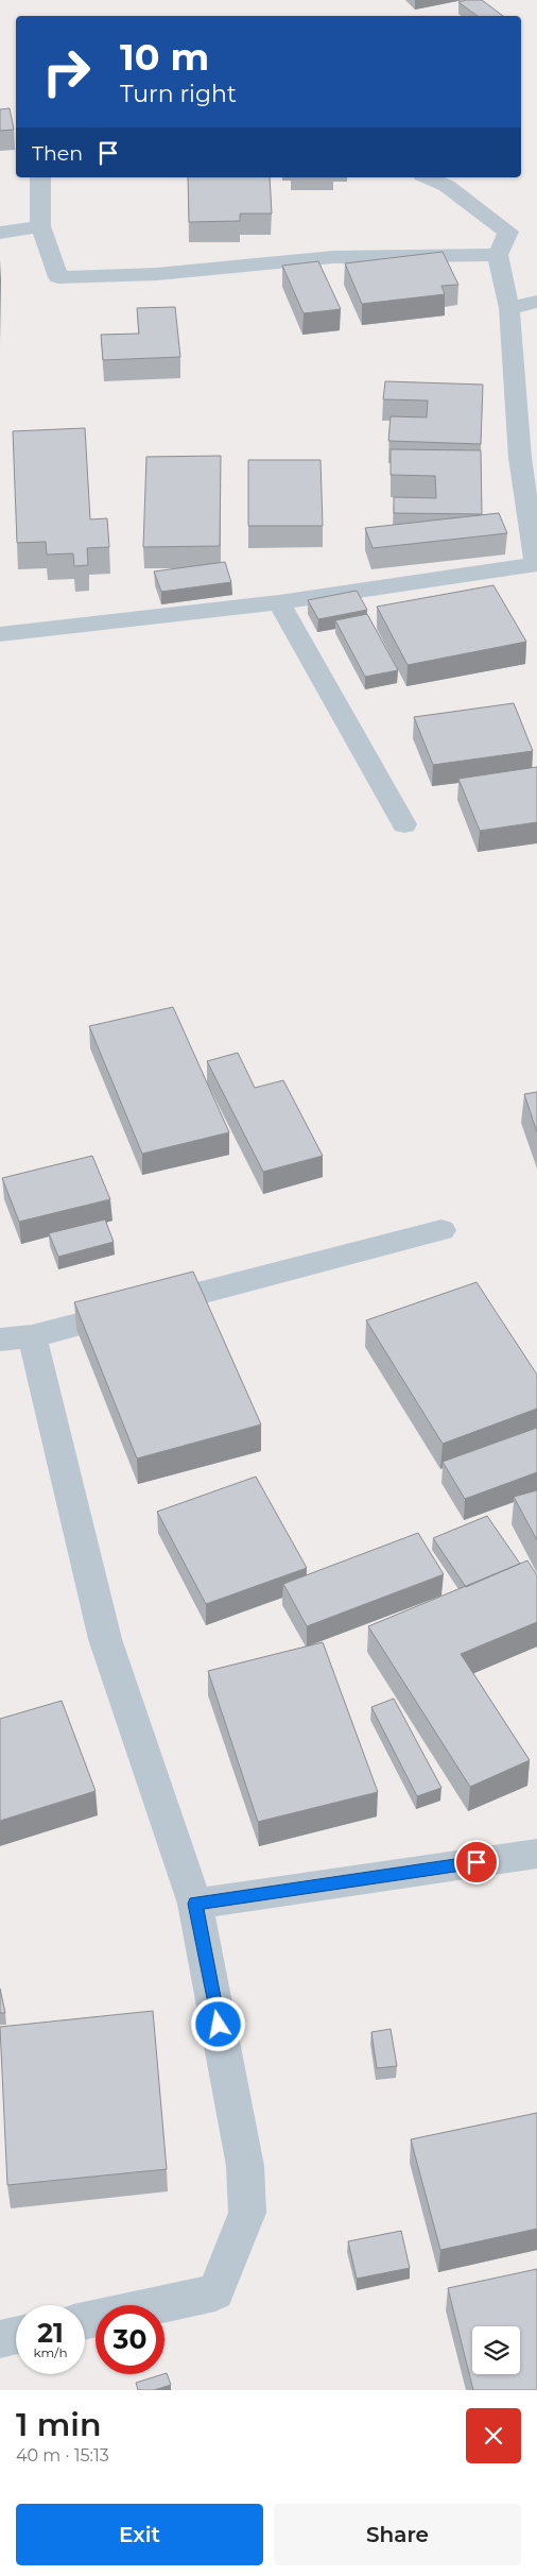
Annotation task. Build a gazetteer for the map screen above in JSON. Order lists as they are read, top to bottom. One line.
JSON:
{"page":{"turn":["10 m","Turn right"],"then":"Then","speed":"21 km/h","limit":"30","heading":["1 min","40 m · 15:13"],"buttons":["Exit","Share"]}}
